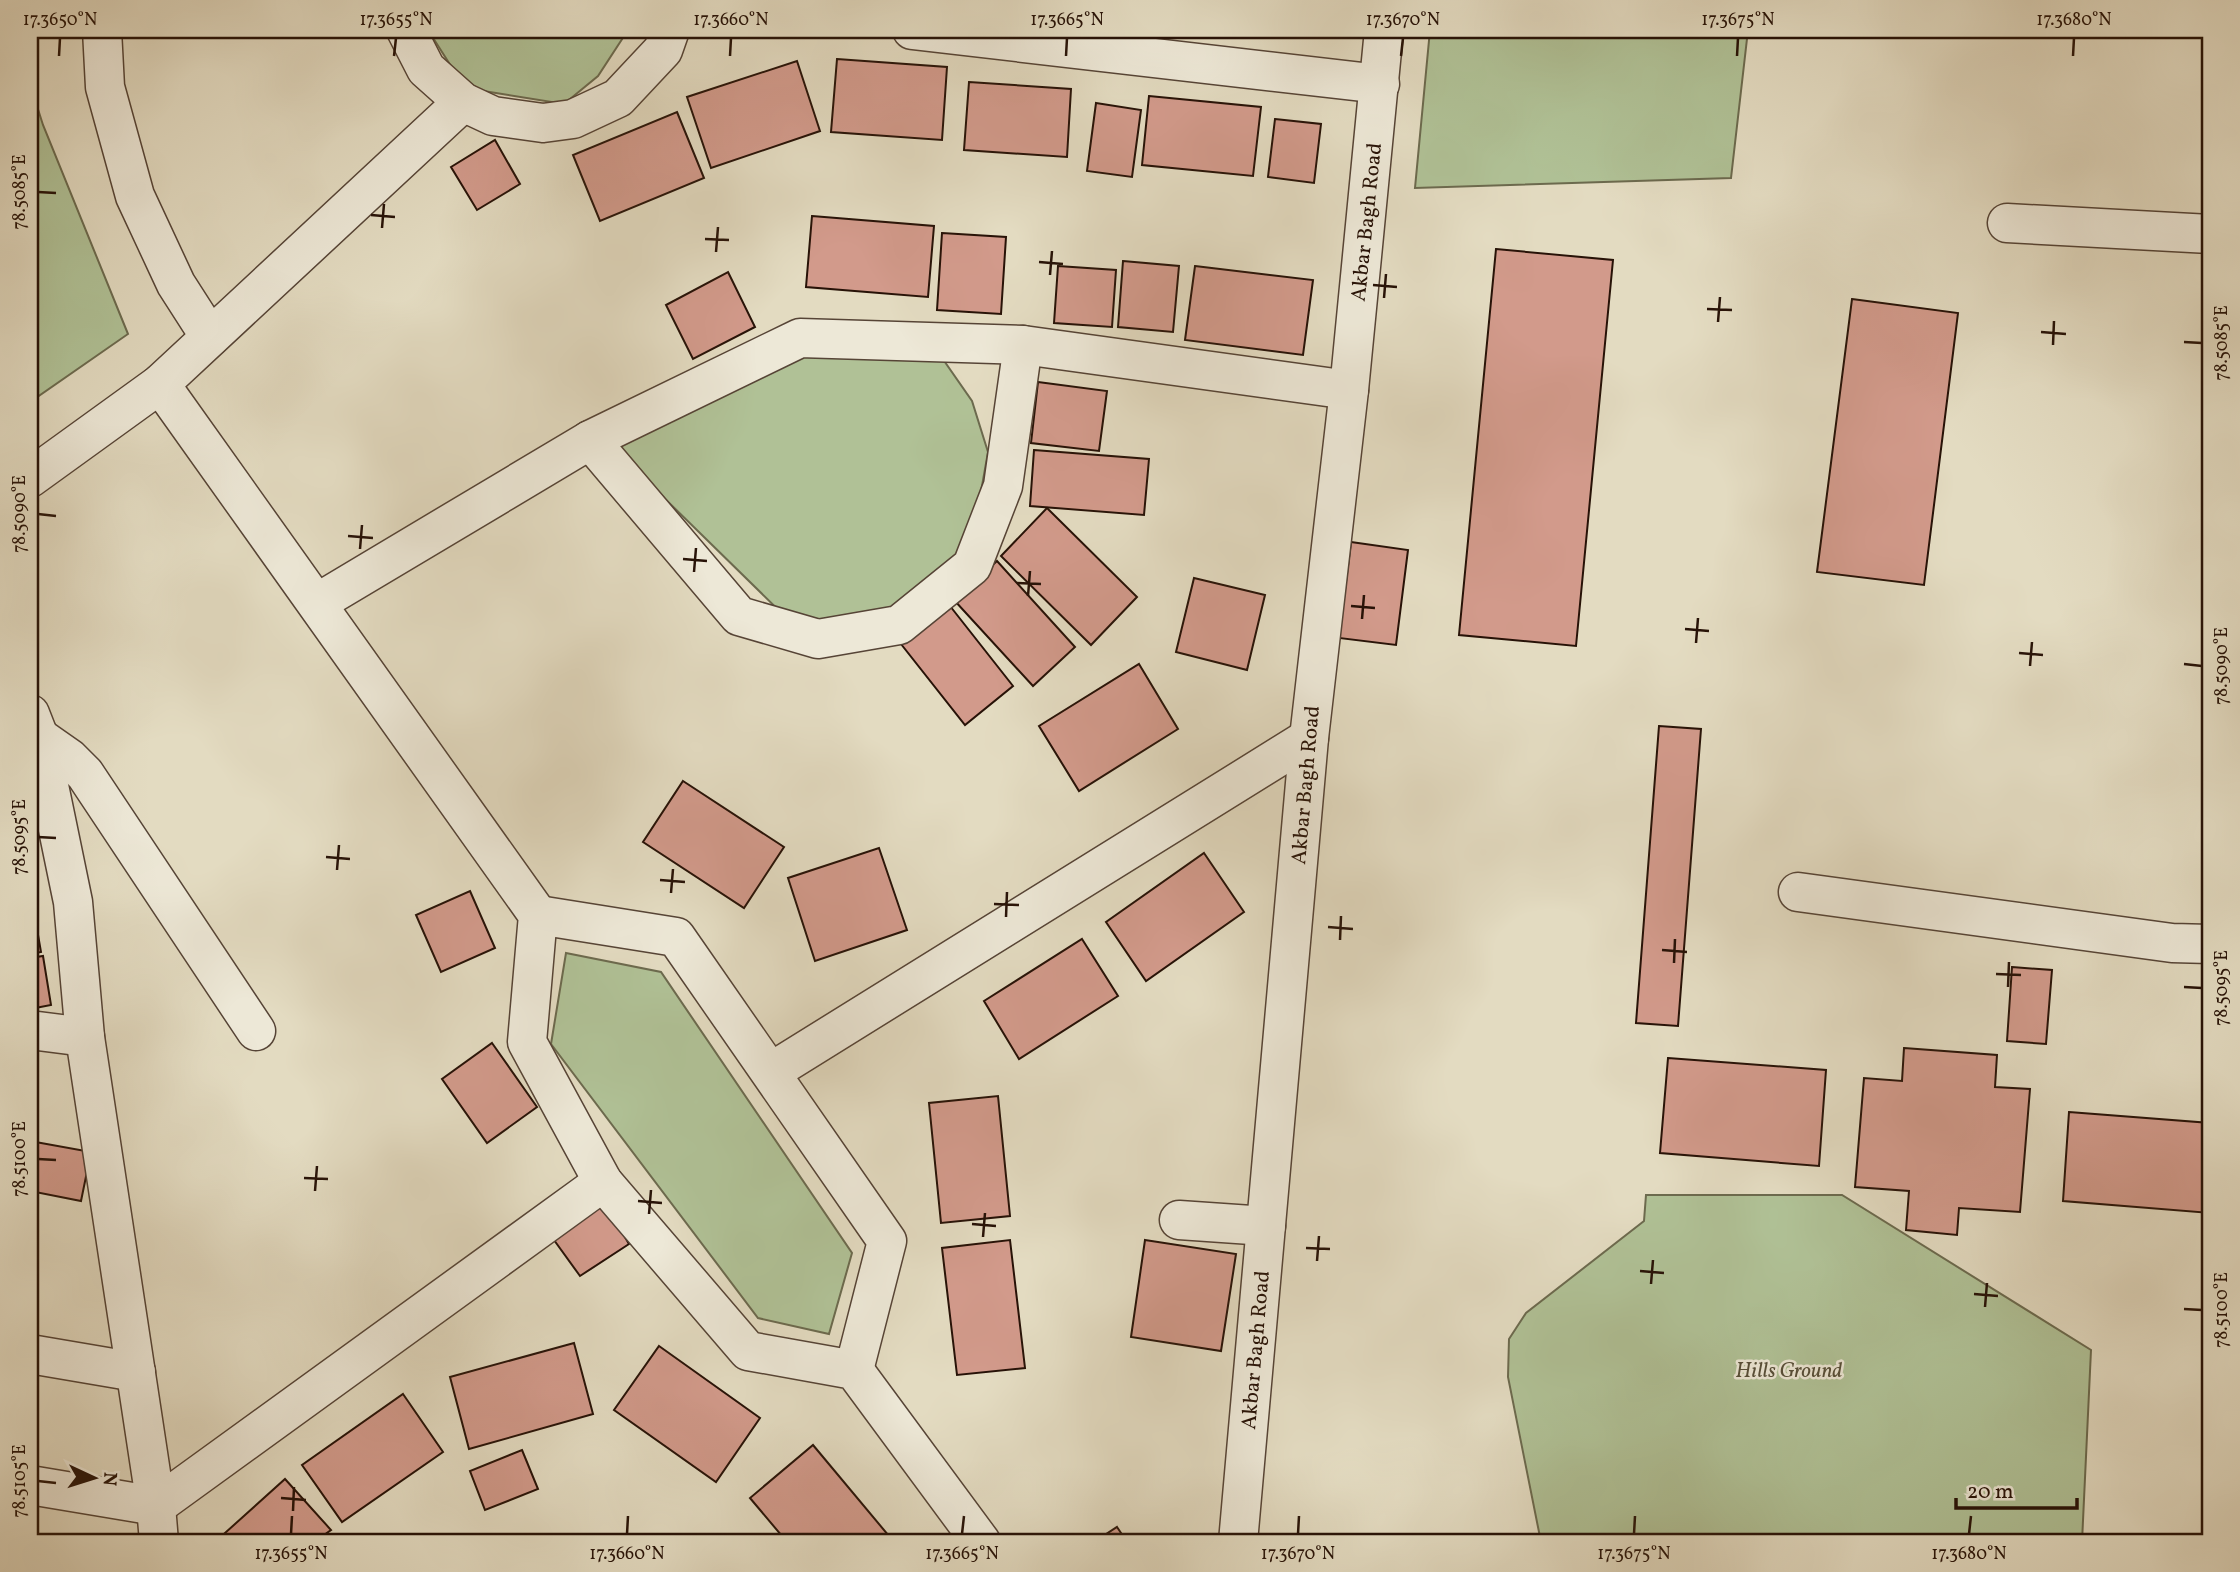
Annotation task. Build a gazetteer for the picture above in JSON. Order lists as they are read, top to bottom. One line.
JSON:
{"streets":{"street":["Akbar Bagh Road"]},"parks":["Hills Ground"],"scale_bar":"20 m","north":"right","coordinates":["17.3650°N","17.3655°N","17.3660°N","17.3665°N","17.3670°N","17.3675°N","17.3680°N","78.5085°E","78.5090°E","78.5095°E","78.5100°E","78.5105°E"]}
